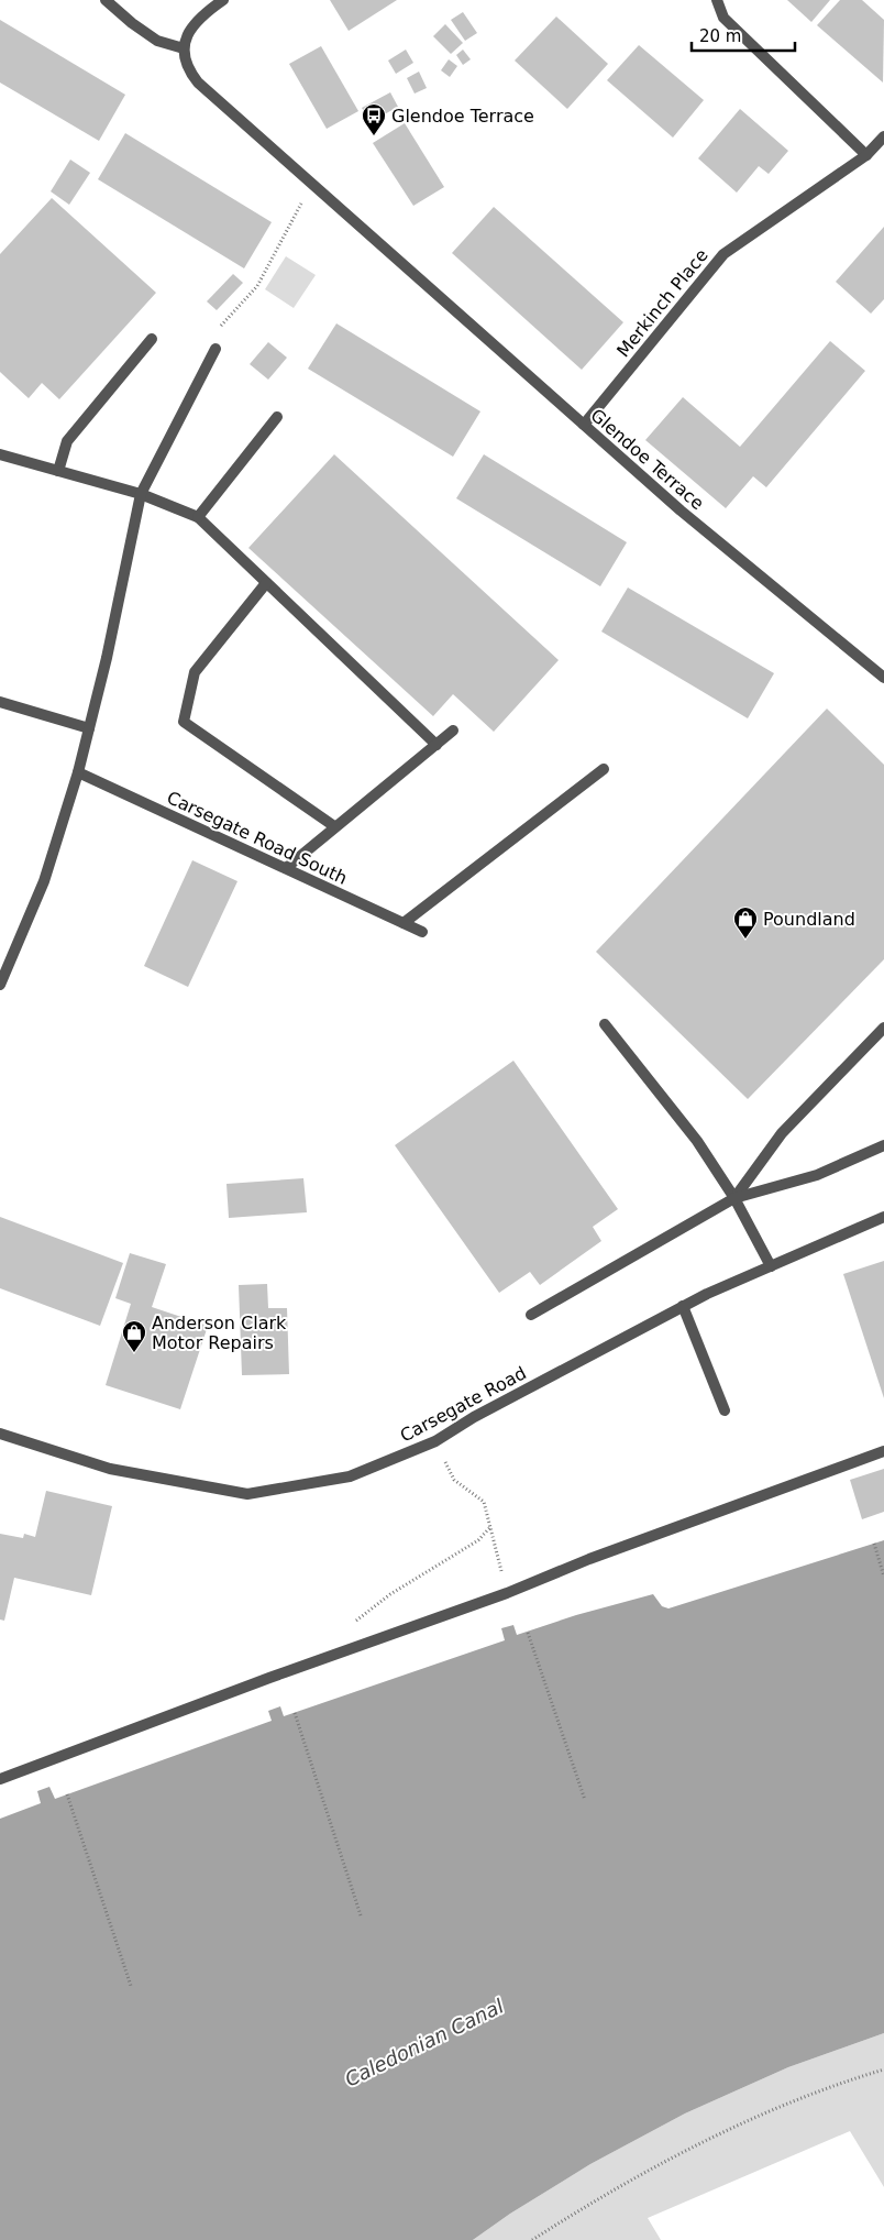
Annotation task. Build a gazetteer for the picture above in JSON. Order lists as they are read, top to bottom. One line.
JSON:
{"streets":{"street":["Merkinch Place","Glendoe Terrace","Carsegate Road South","Carsegate Road"]},"crossings":[["Merkinch Place","Glendoe Terrace"]],"water":["Caledonian Canal"],"places":{"bus stop":["Glendoe Terrace"],"shop":["Poundland","Anderson Clark Motor Repairs"]},"scale_bar":"20 m"}
